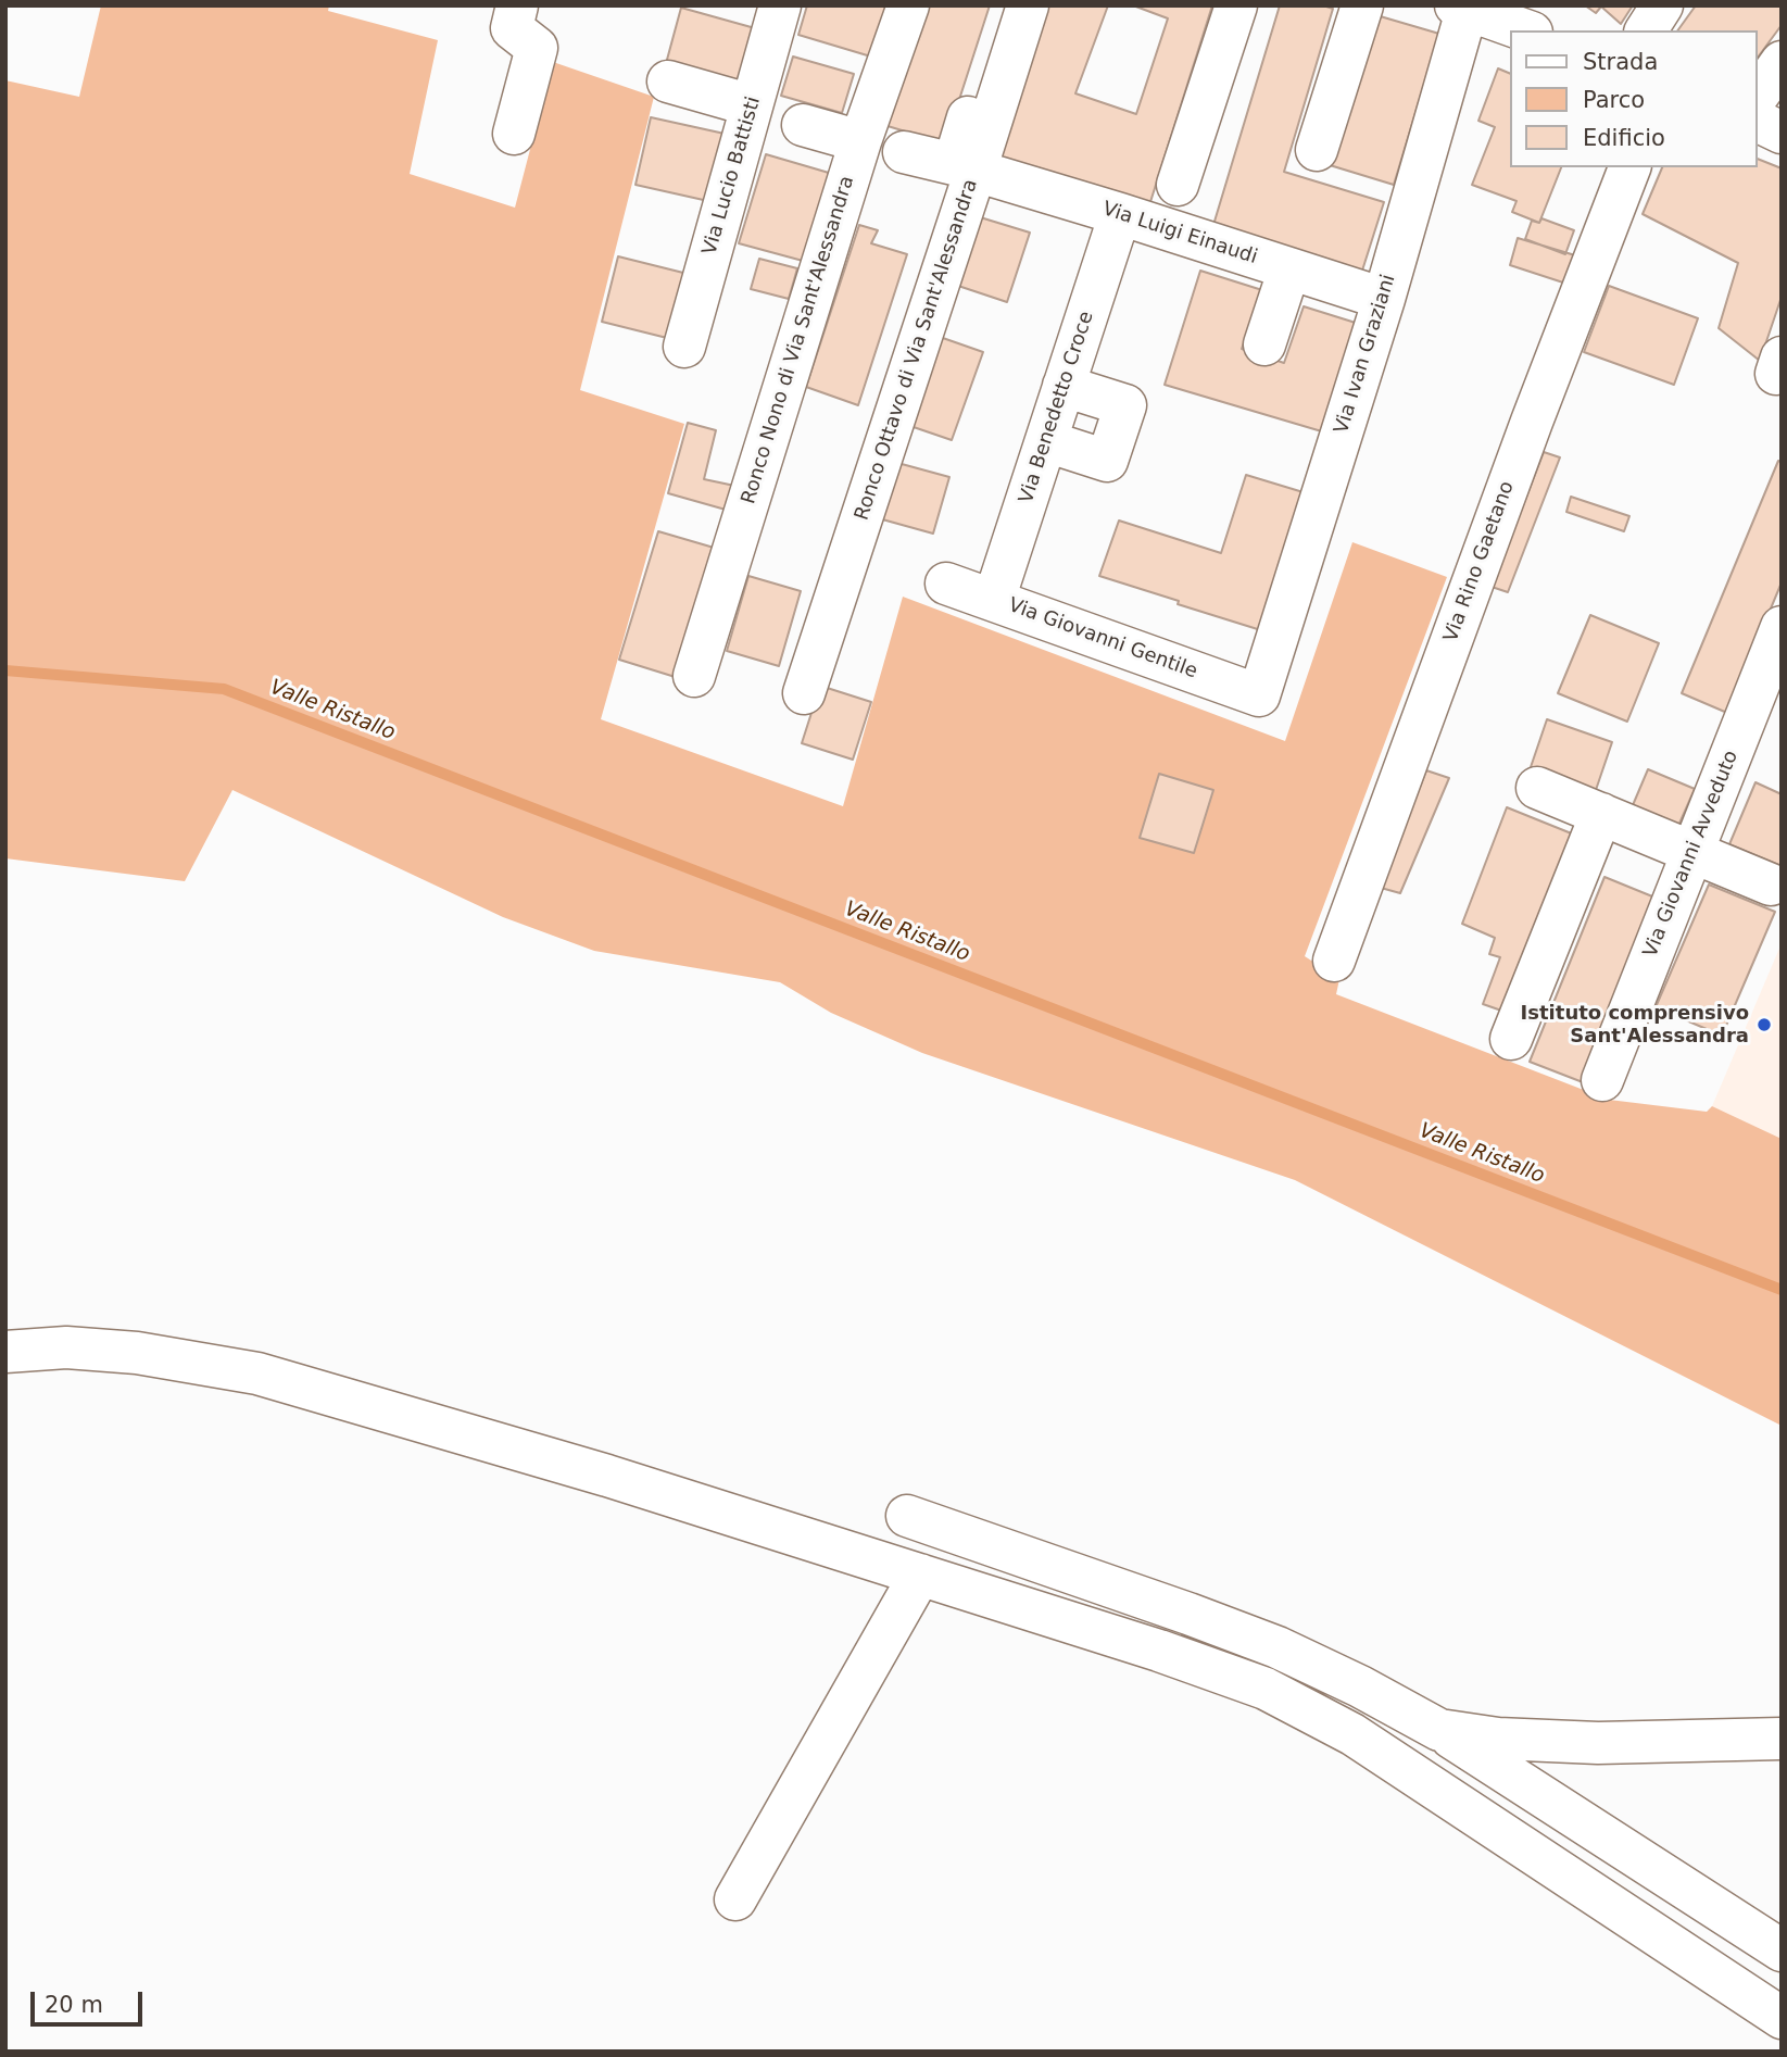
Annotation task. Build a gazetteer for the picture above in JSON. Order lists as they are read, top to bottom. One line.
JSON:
{"streets":{"street":["Via Lucio Battisti","Via Luigi Einaudi","Ronco Nono di Via Sant'Alessandra","Ronco Ottavo di Via Sant'Alessandra","Via Ivan Graziani","Via Benedetto Croce","Via Rino Gaetano","Via Giovanni Gentile","Via Giovanni Avveduto"]},"crossings":[["Via Luigi Einaudi","Ronco Ottavo di Via Sant'Alessandra"],["Via Luigi Einaudi","Via Ivan Graziani"],["Via Luigi Einaudi","Via Benedetto Croce"],["Via Ivan Graziani","Via Giovanni Gentile"],["Via Benedetto Croce","Via Giovanni Gentile"]],"water":["Valle Ristallo"],"places":["Istituto comprensivo Sant'Alessandra"],"legend":["Strada","Parco","Edificio"],"scale_bar":"20 m"}
